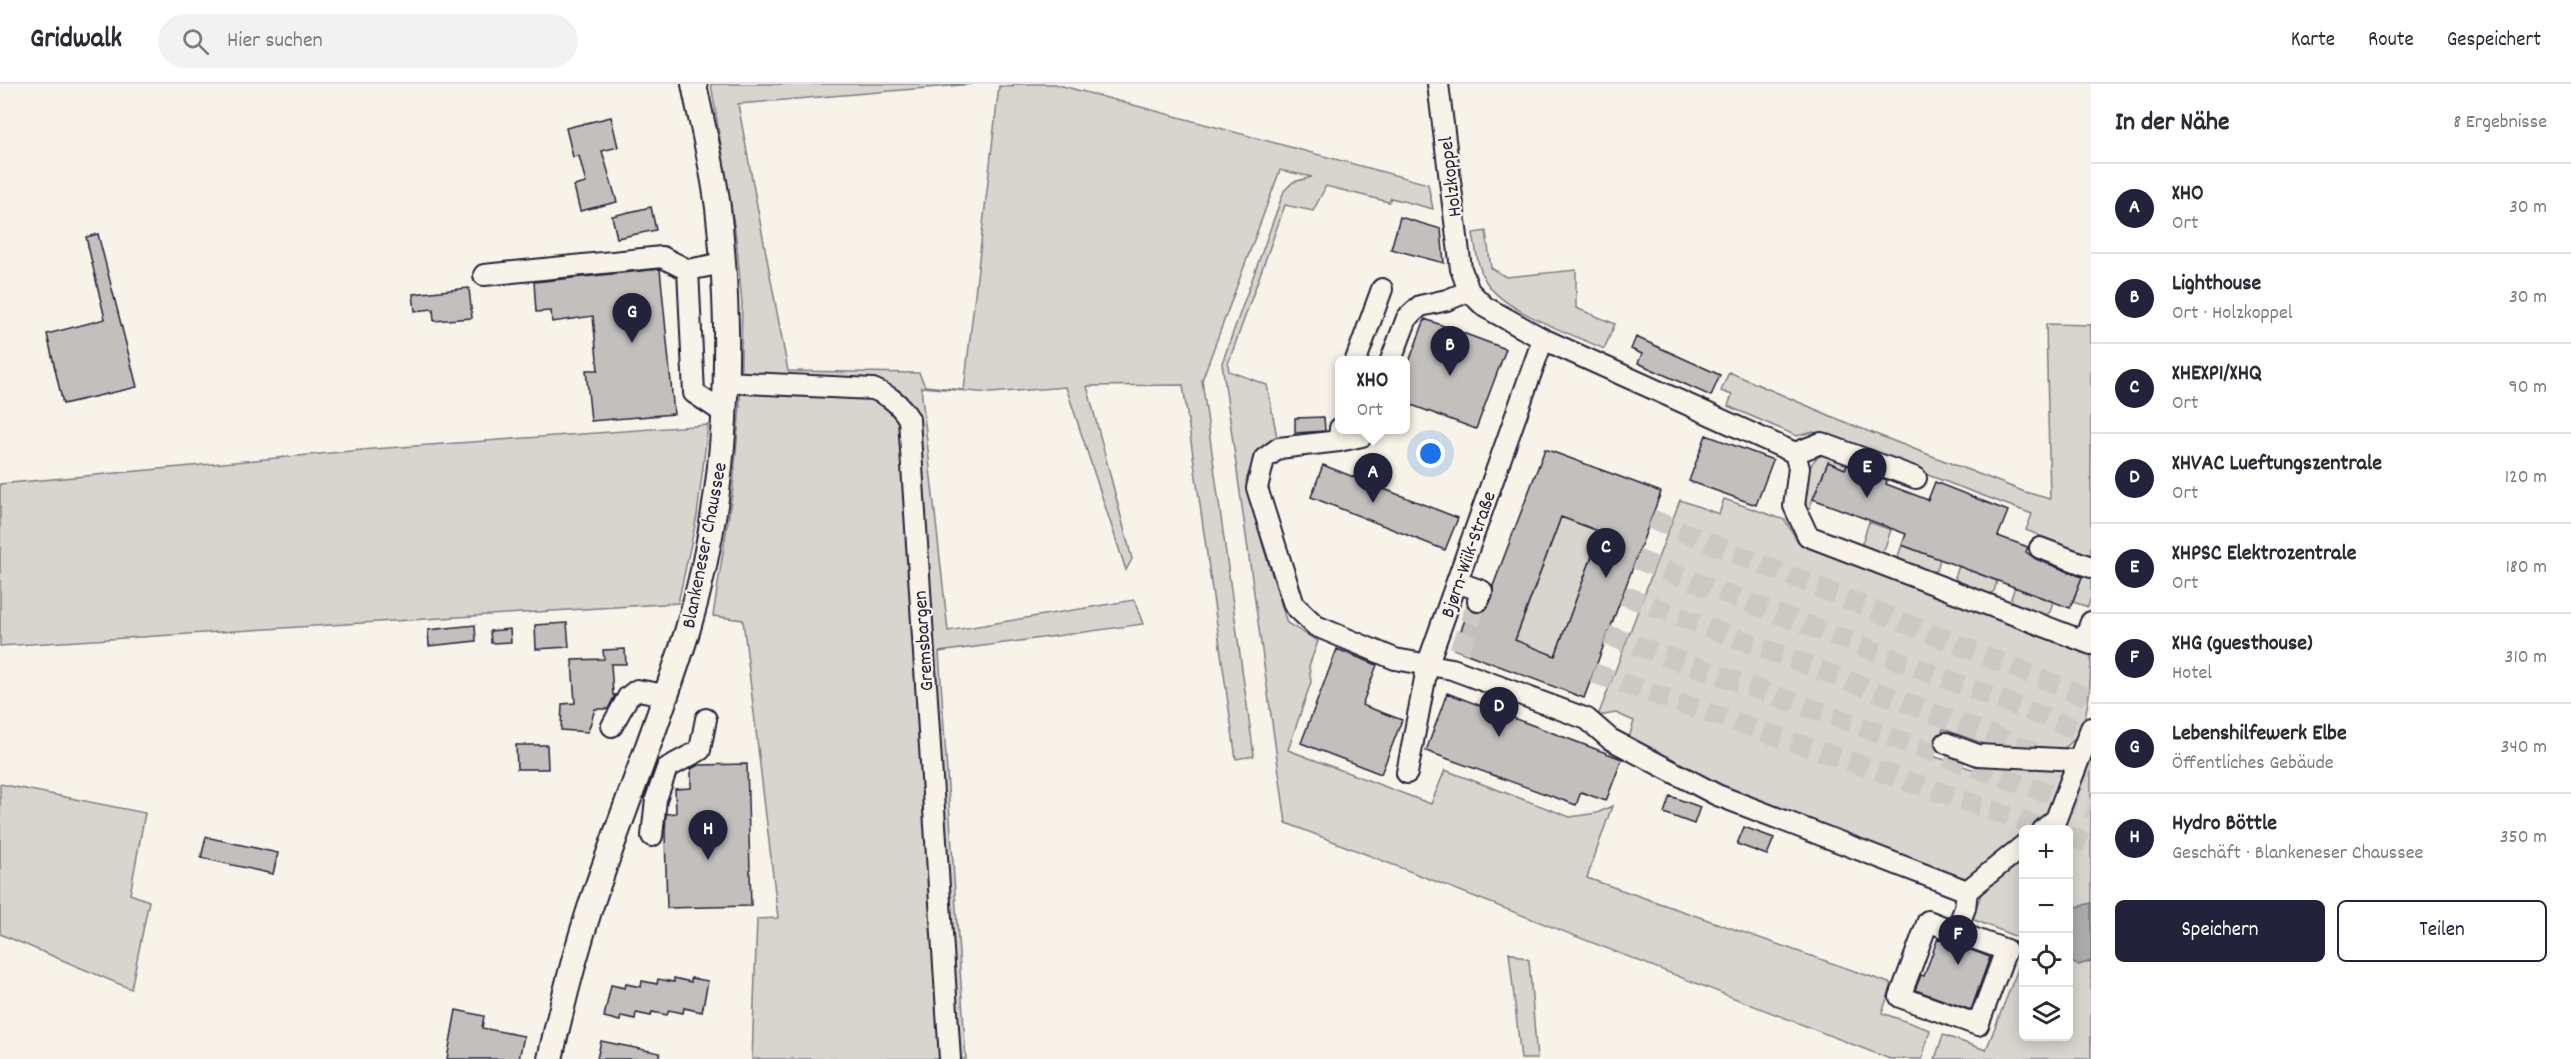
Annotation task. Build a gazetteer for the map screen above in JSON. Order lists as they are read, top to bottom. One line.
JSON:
{"streets":{"main road":["Blankeneser Chaussee"],"street":["Holzkoppel","Bjørn-Wiik-Straße","Gremsbargen"]},"crossings":[["Blankeneser Chaussee","Gremsbargen"]],"page":{"header":"Gridwalk","search":"Hier suchen","nav":["Karte","Route","Gespeichert"],"heading":["In der Nähe","8 Ergebnisse"],"list":[{"mark":"A","name":"XHO","note":"Ort","value":"30 m"},{"mark":"B","name":"Lighthouse","note":"Ort · Holzkoppel","value":"30 m"},{"mark":"C","name":"XHEXP1/XHQ","note":"Ort","value":"90 m"},{"mark":"D","name":"XHVAC Lueftungszentrale","note":"Ort","value":"120 m"},{"mark":"E","name":"XHPSC Elektrozentrale","note":"Ort","value":"180 m"},{"mark":"F","name":"XHG (guesthouse)","note":"Hotel","value":"310 m"},{"mark":"G","name":"Lebenshilfewerk Elbe","note":"Öffentliches Gebäude","value":"340 m"},{"mark":"H","name":"Hydro Böttle","note":"Geschäft · Blankeneser Chaussee","value":"350 m"}],"pins":["G","B","E","A","C","D","H","F"],"popup":["XHO","Ort"],"map_buttons":["+","−"],"buttons":["Speichern","Teilen"]}}
